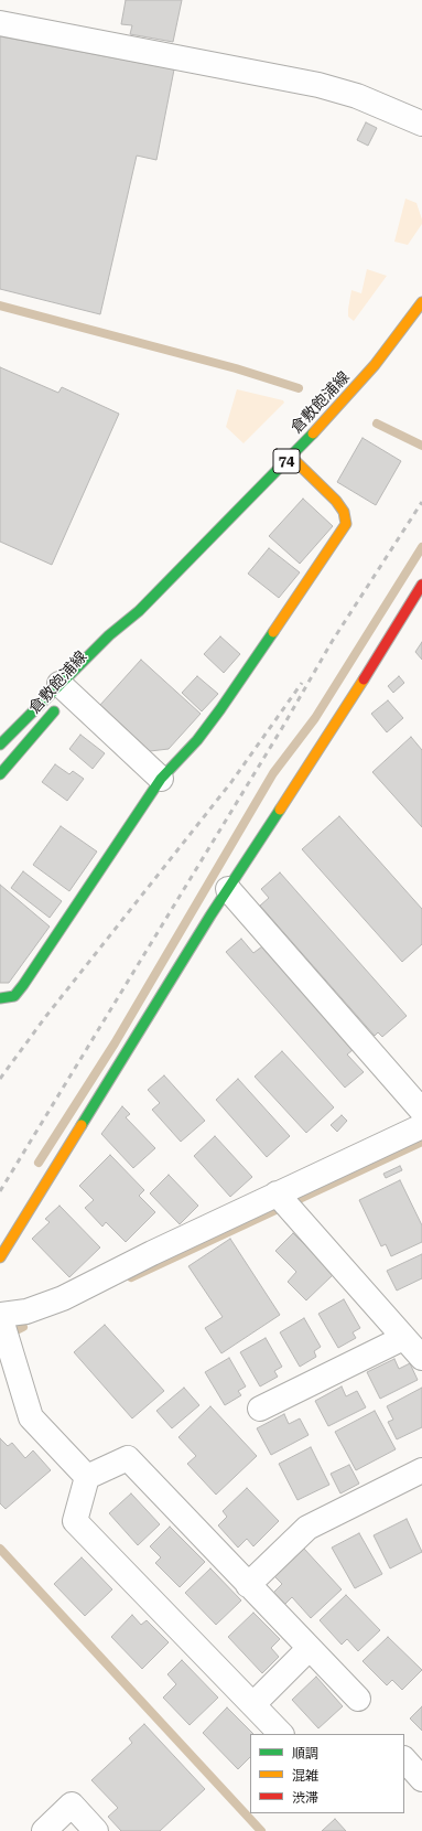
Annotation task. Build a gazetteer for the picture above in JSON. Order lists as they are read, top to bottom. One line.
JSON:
{"streets":{"street":["倉敷飽浦線","74"]},"legend":["順調","混雑","渋滞"]}
